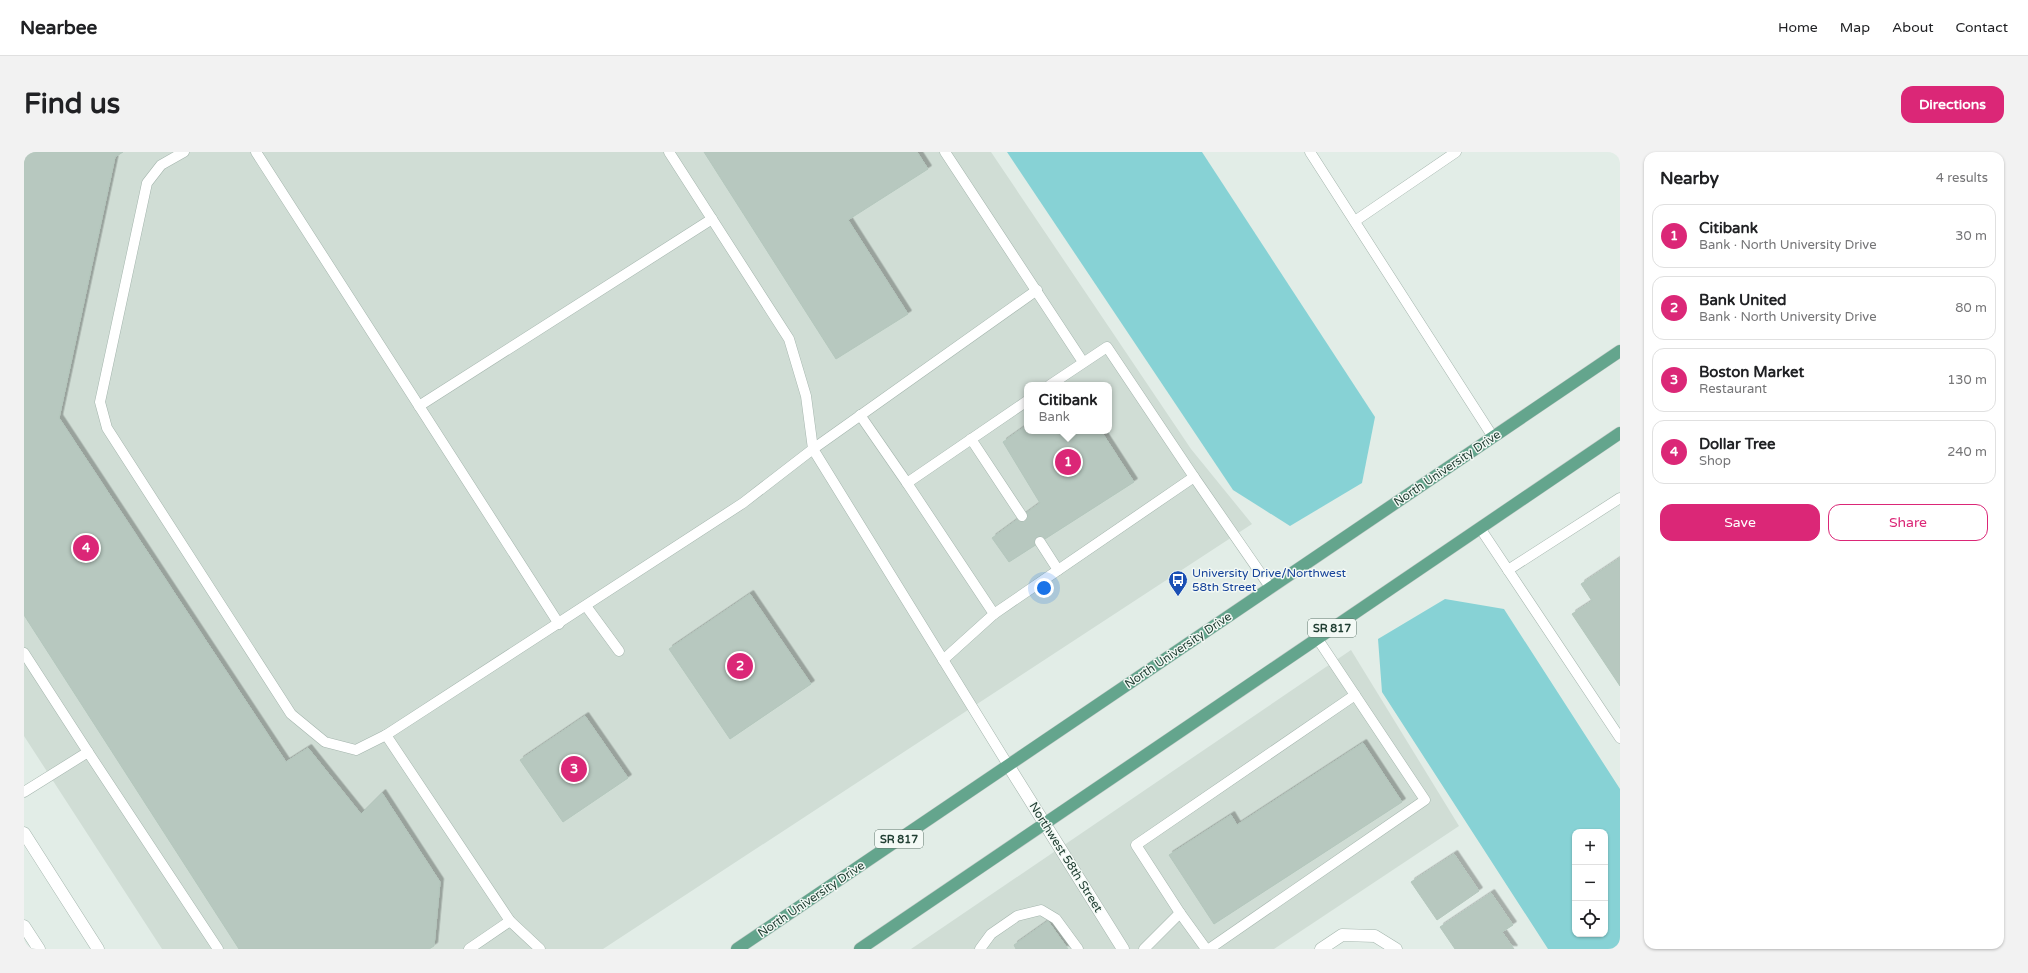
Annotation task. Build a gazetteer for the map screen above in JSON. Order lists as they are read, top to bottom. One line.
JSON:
{"streets":{"main road":["North University Drive","SR 817"],"street":["Northwest 58th Street"]},"crossings":[["North University Drive","Northwest 58th Street"],["SR 817","Northwest 58th Street"]],"places":{"bus stop":["University Drive/Northwest 58th Street"]},"page":{"header":"Nearbee","nav":["Home","Map","About","Contact"],"buttons":["Directions",["Save","Share"]],"title":"Find us","heading":["Nearby","4 results"],"list":[{"mark":"1","name":"Citibank","note":"Bank · North University Drive","value":"30 m"},{"mark":"2","name":"Bank United","note":"Bank · North University Drive","value":"80 m"},{"mark":"3","name":"Boston Market","note":"Restaurant","value":"130 m"},{"mark":"4","name":"Dollar Tree","note":"Shop","value":"240 m"}],"popup":["Citibank","Bank"],"pins":["1","4","2","3"],"map_buttons":["+","−"]}}
